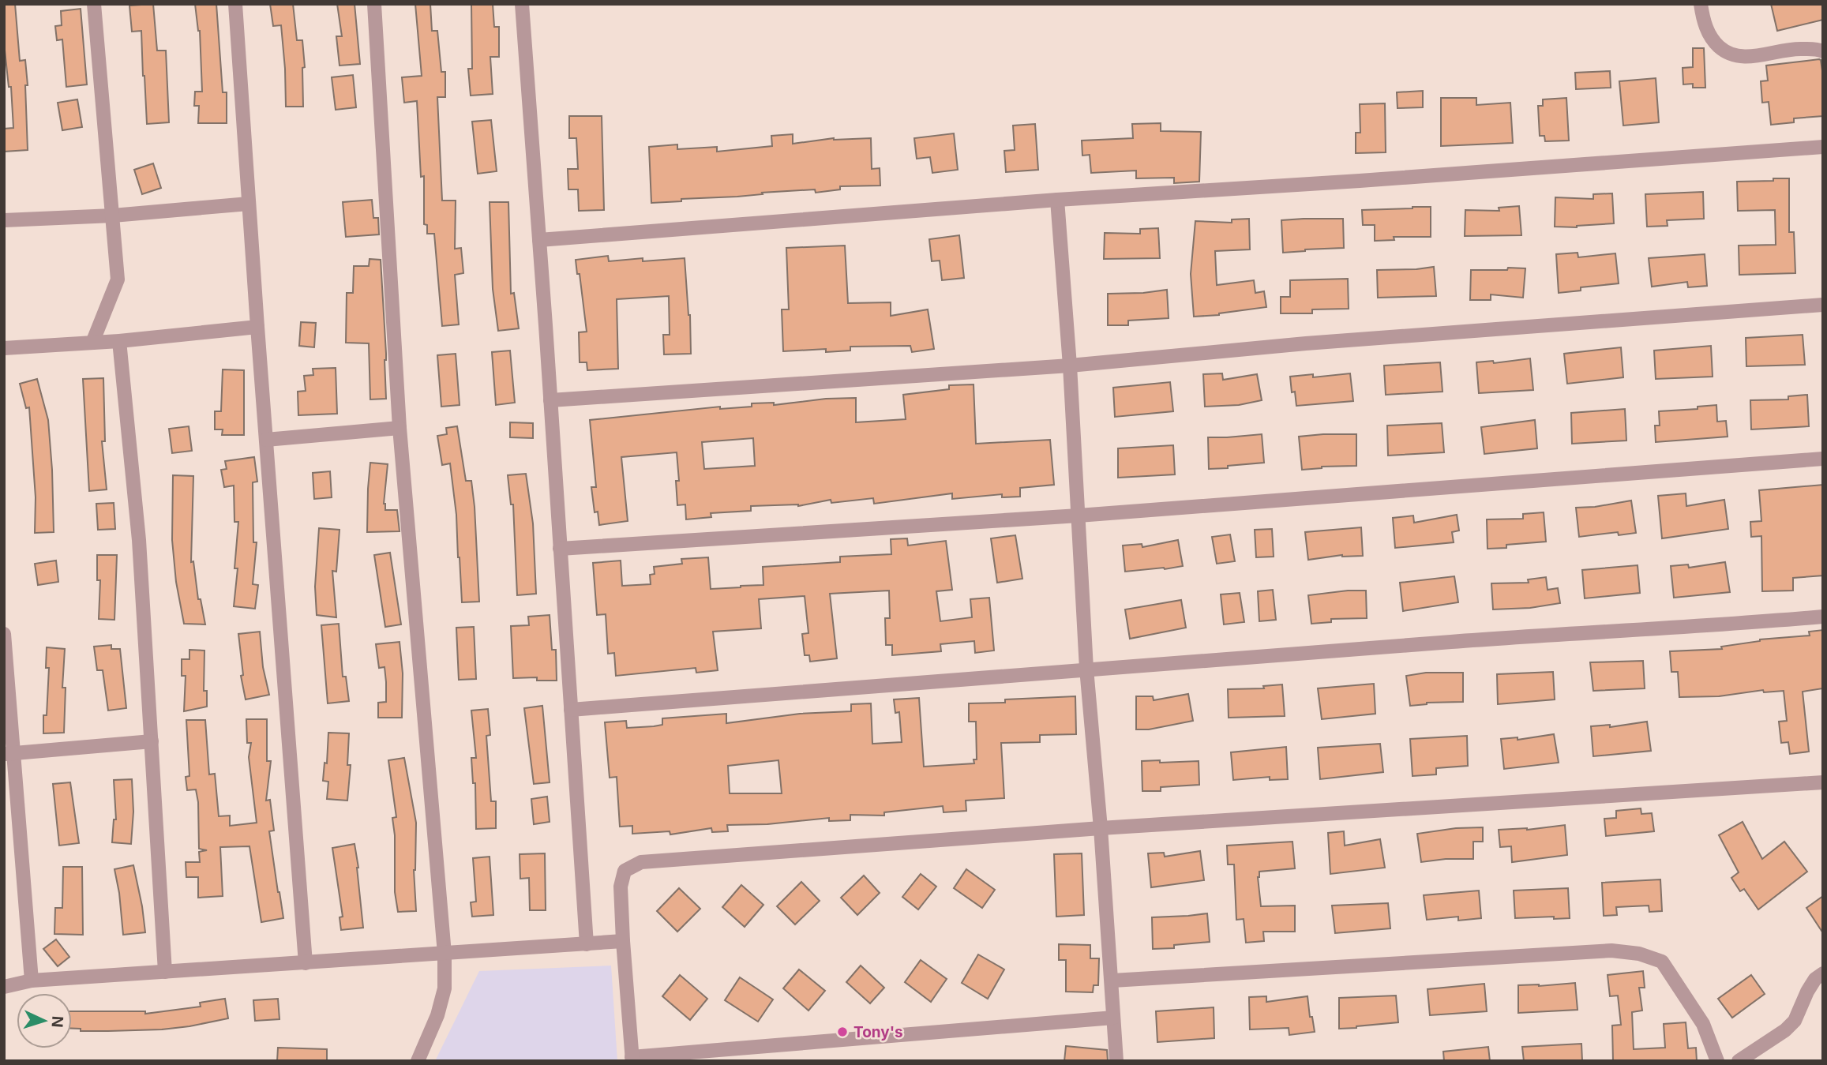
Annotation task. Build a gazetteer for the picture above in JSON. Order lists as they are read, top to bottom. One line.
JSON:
{"places":["Tony's"],"north":"right"}
